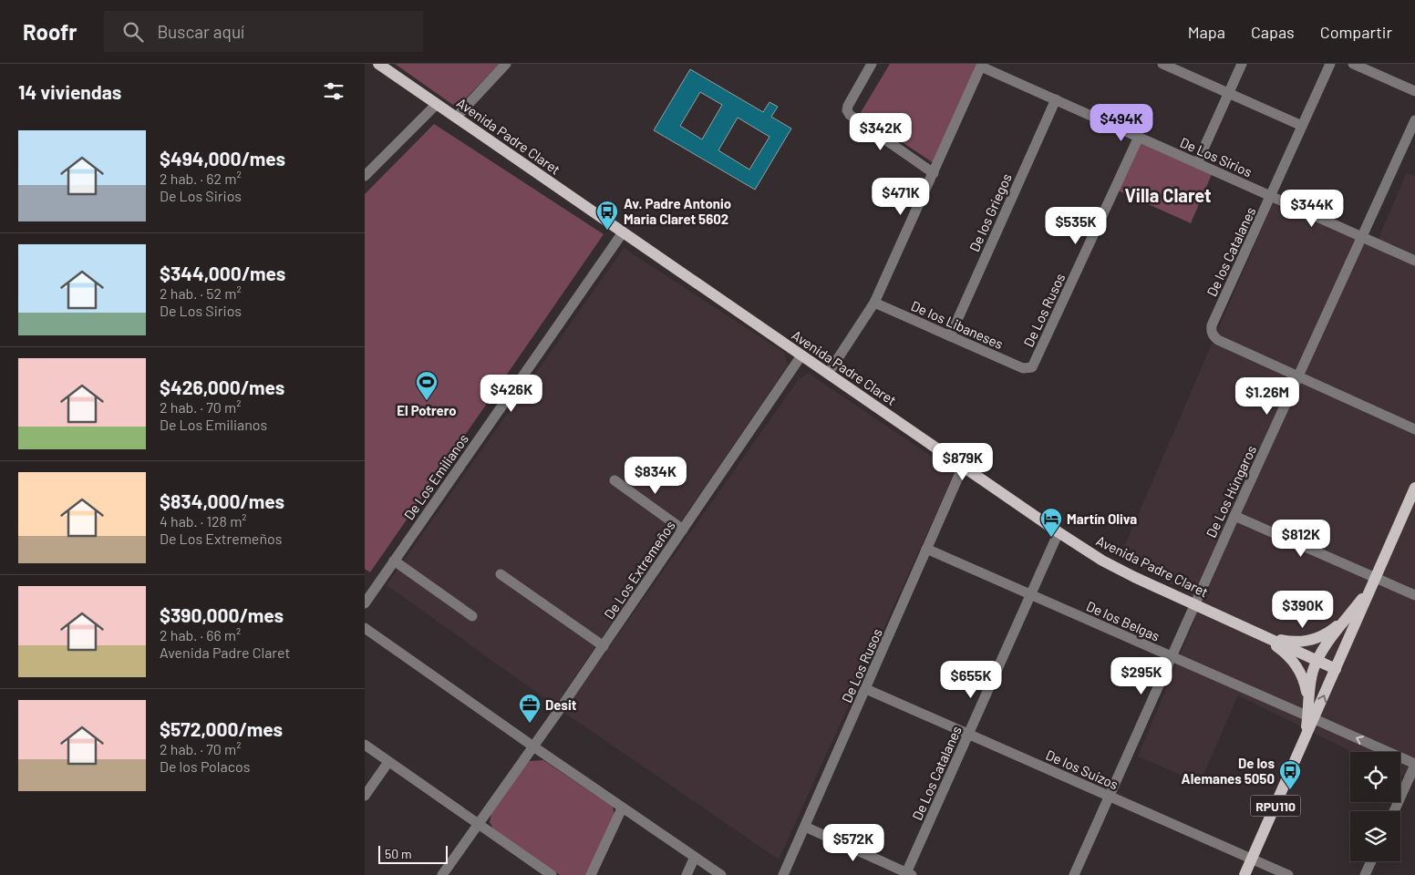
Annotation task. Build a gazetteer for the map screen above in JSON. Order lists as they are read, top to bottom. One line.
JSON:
{"streets":{"main road":["Avenida Padre Claret","RPU110"],"street":["De Los Sirios","De los Griegos","De los Catalanes","De Los Rusos","De los Libaneses","De Los Emilianos","De Los Húngaros","De Los Extremeños","De los Belgas","De los Suizos","De Los Catalanes"]},"crossings":[["Avenida Padre Claret","De Los Rusos"],["Avenida Padre Claret","De Los Emilianos"],["Avenida Padre Claret","De Los Húngaros"],["Avenida Padre Claret","De Los Extremeños"],["Avenida Padre Claret","De Los Catalanes"],["Avenida Padre Claret","RPU110"],["De Los Sirios","De los Griegos"],["De Los Sirios","De los Catalanes"],["De Los Sirios","De Los Rusos"],["De Los Sirios","De Los Húngaros"],["De los Griegos","De los Libaneses"],["De los Catalanes","De Los Húngaros"],["De Los Rusos","De los Libaneses"],["De Los Rusos","De los Belgas"],["De Los Rusos","De los Suizos"],["De Los Húngaros","De los Belgas"],["De Los Húngaros","De los Suizos"],["De los Belgas","De Los Catalanes"],["De los Belgas","RPU110"],["De los Suizos","De Los Catalanes"],["De los Suizos","RPU110"]],"districts":["Villa Claret"],"places":{"bus stop":["Av. Padre Antonio Maria Claret 5602","De los Alemanes 5050"],"sports":["El Potrero"],"hotel":["Martín Oliva"],"office":["Desit"]},"scale_bar":"50 m","page":{"header":"Roofr","search":"Buscar aquí","nav":["Mapa","Capas","Compartir"],"heading":"14 viviendas","price":["$494K","$342K","$471K","$344K","$535K","$426K","$1.26M","$879K","$834K","$812K","$390K","$295K","$655K","$572K"],"list":[{"name":"$494,000/mes","note":"2 hab. · 62 m² · De Los Sirios"},{"name":"$344,000/mes","note":"2 hab. · 52 m² · De Los Sirios"},{"name":"$426,000/mes","note":"2 hab. · 70 m² · De Los Emilianos"},{"name":"$834,000/mes","note":"4 hab. · 128 m² · De Los Extremeños"},{"name":"$390,000/mes","note":"2 hab. · 66 m² · Avenida Padre Claret"},{"name":"$572,000/mes","note":"2 hab. · 70 m² · De los Polacos"}],"scale":"50 m"}}
